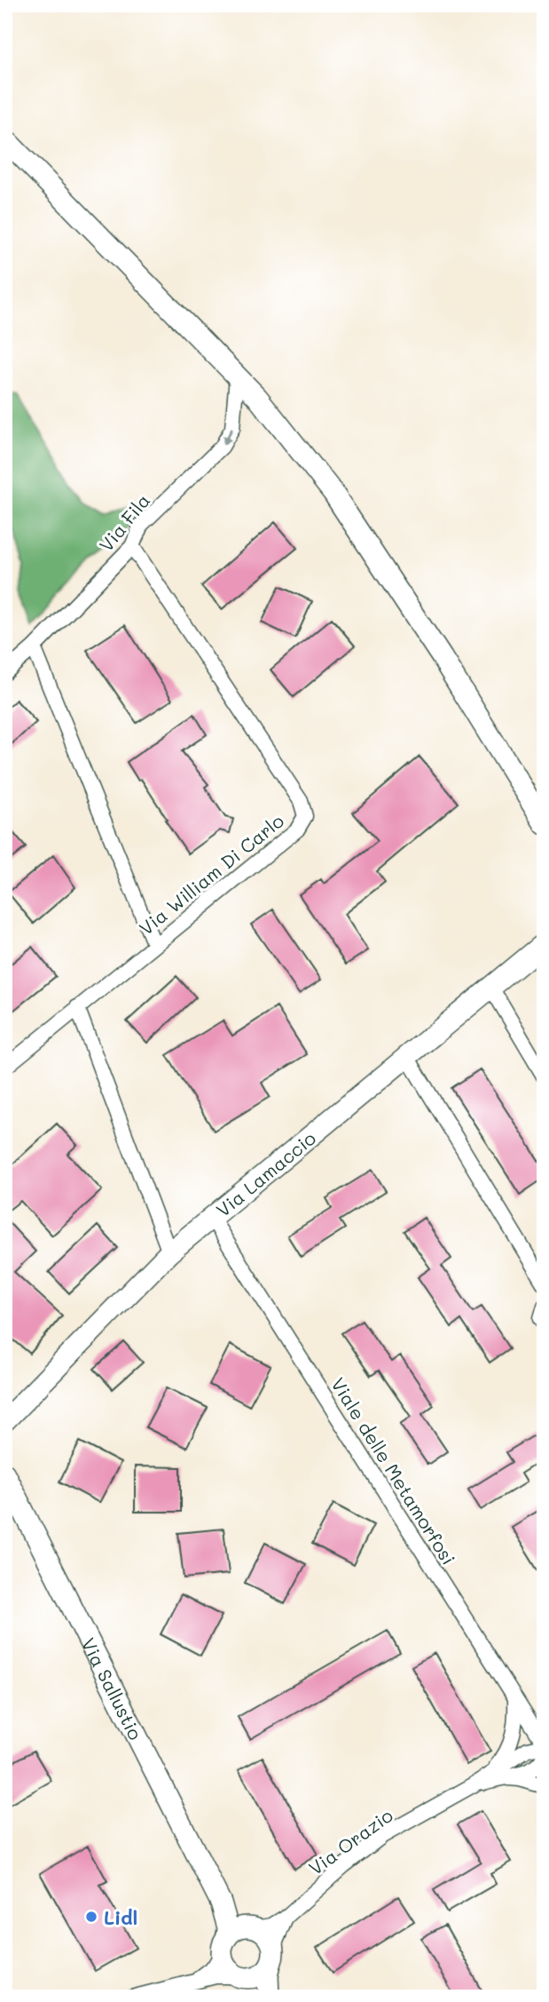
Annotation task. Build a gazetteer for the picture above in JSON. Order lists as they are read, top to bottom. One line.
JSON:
{"streets":{"street":["Via Fila","Via William Di Carlo","Via Lamaccio","Viale delle Metamorfosi","Via Sallustio","Via Orazio"]},"crossings":[["Via Fila","Via William Di Carlo"],["Via Lamaccio","Viale delle Metamorfosi"],["Viale delle Metamorfosi","Via Orazio"],["Via Sallustio","Via Orazio"]],"one_way":["Via Fila"],"places":["Lidl"]}
